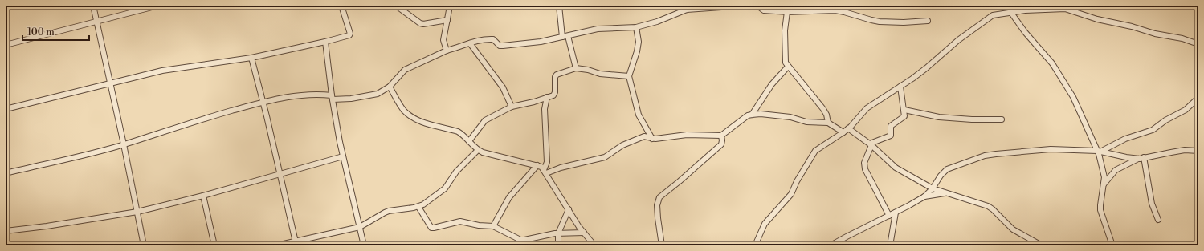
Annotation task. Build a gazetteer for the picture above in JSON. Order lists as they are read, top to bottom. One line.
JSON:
{"scale_bar":"100 m"}
